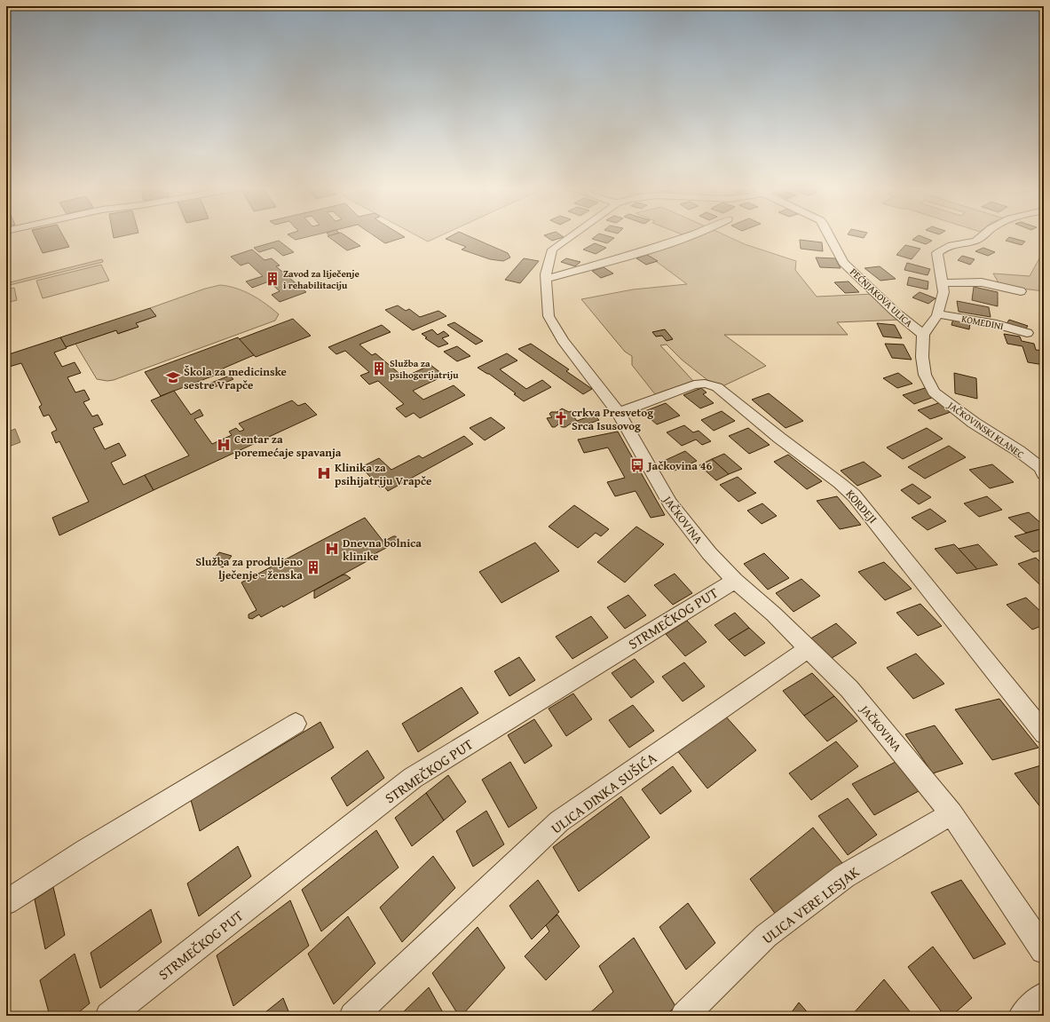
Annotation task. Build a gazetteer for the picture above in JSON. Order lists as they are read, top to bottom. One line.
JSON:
{"streets":{"street":["PEĆNJAKOVA ULICA","KOMEDINI","JAČKOVINSKI KLANEC","KORDEJI","JAČKOVINA","STRMEČKOG PUT","ULICA DINKA SUŠIĆA","ULICA VERE LESJAK"]},"crossings":[["PEĆNJAKOVA ULICA","JAČKOVINSKI KLANEC"],["KORDEJI","JAČKOVINA"],["JAČKOVINA","STRMEČKOG PUT"],["JAČKOVINA","ULICA DINKA SUŠIĆA"],["JAČKOVINA","ULICA VERE LESJAK"]],"places":{"building":["Zavod za liječenje i rehabilitaciju","Služba za psihogerijatriju","Služba za produljeno lječenje - ženska"],"school or university":["Škola za medicinske sestre Vrapče"],"church":["crkva Presvetog Srca Isusovog"],"hospital":["Centar za poremećaje spavanja","Klinika za psihijatriju Vrapče","Dnevna bolnica klinike"],"bus stop":["Jačkovina 46"]}}
